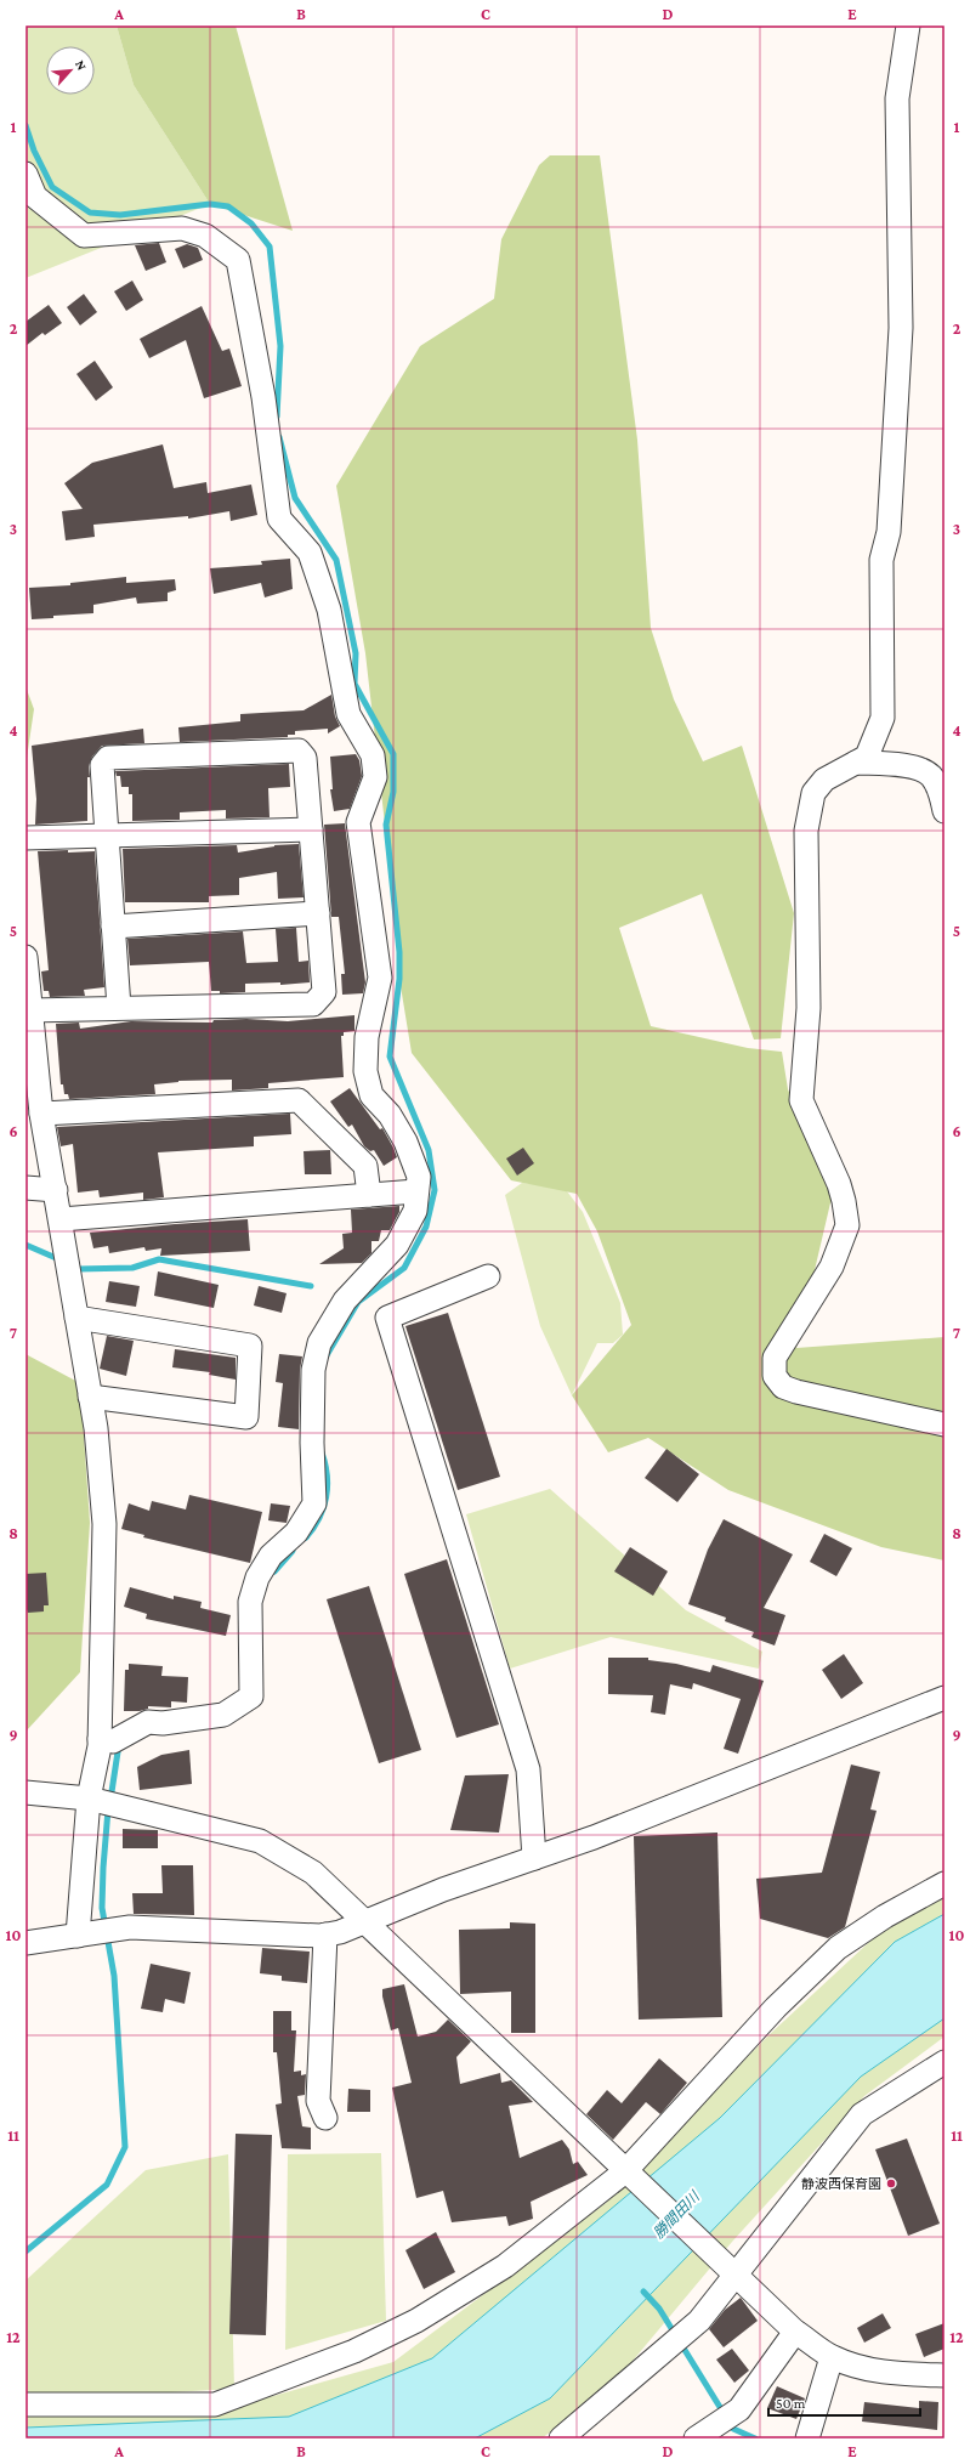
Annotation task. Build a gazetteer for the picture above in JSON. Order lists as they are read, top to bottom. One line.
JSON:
{"water":["勝間田川"],"places":["静波西保育園"],"scale_bar":"50 m","north":"top right","grid":{"columns":["A","B","C","D","E"],"rows":["1","2","3","4","5","6","7","8","9","10","11","12"]}}
